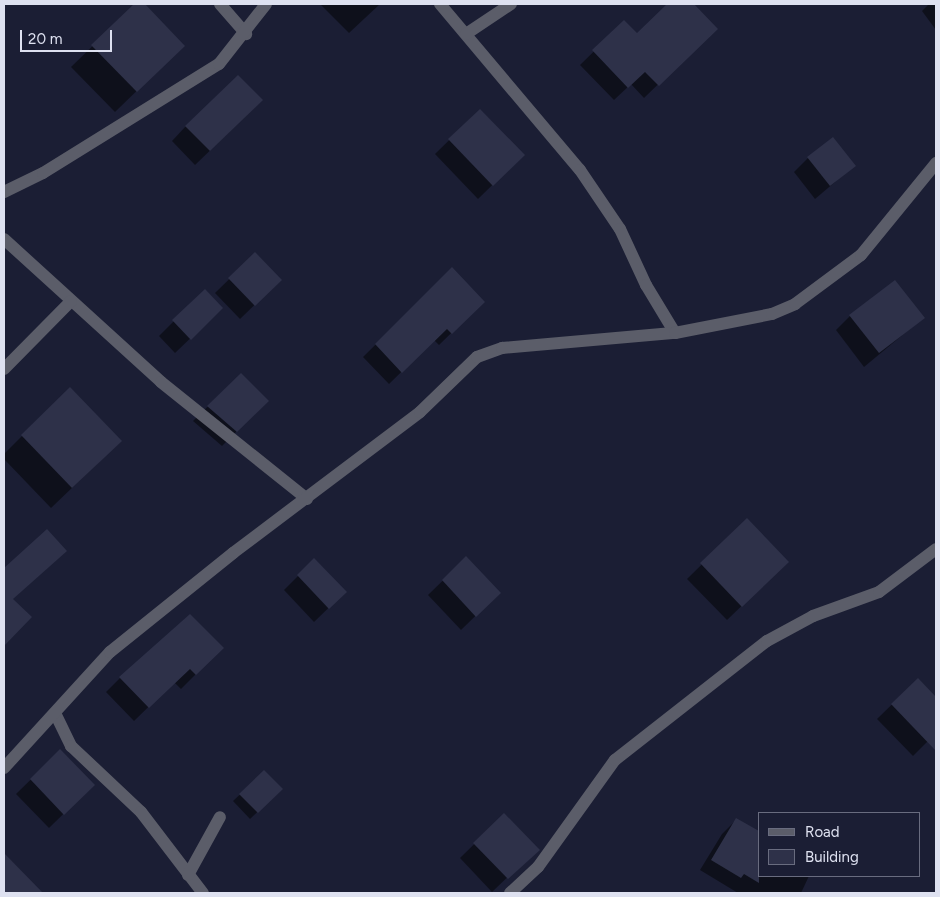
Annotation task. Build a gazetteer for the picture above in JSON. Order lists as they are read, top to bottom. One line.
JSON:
{"legend":["Road","Building"],"scale_bar":"20 m"}
